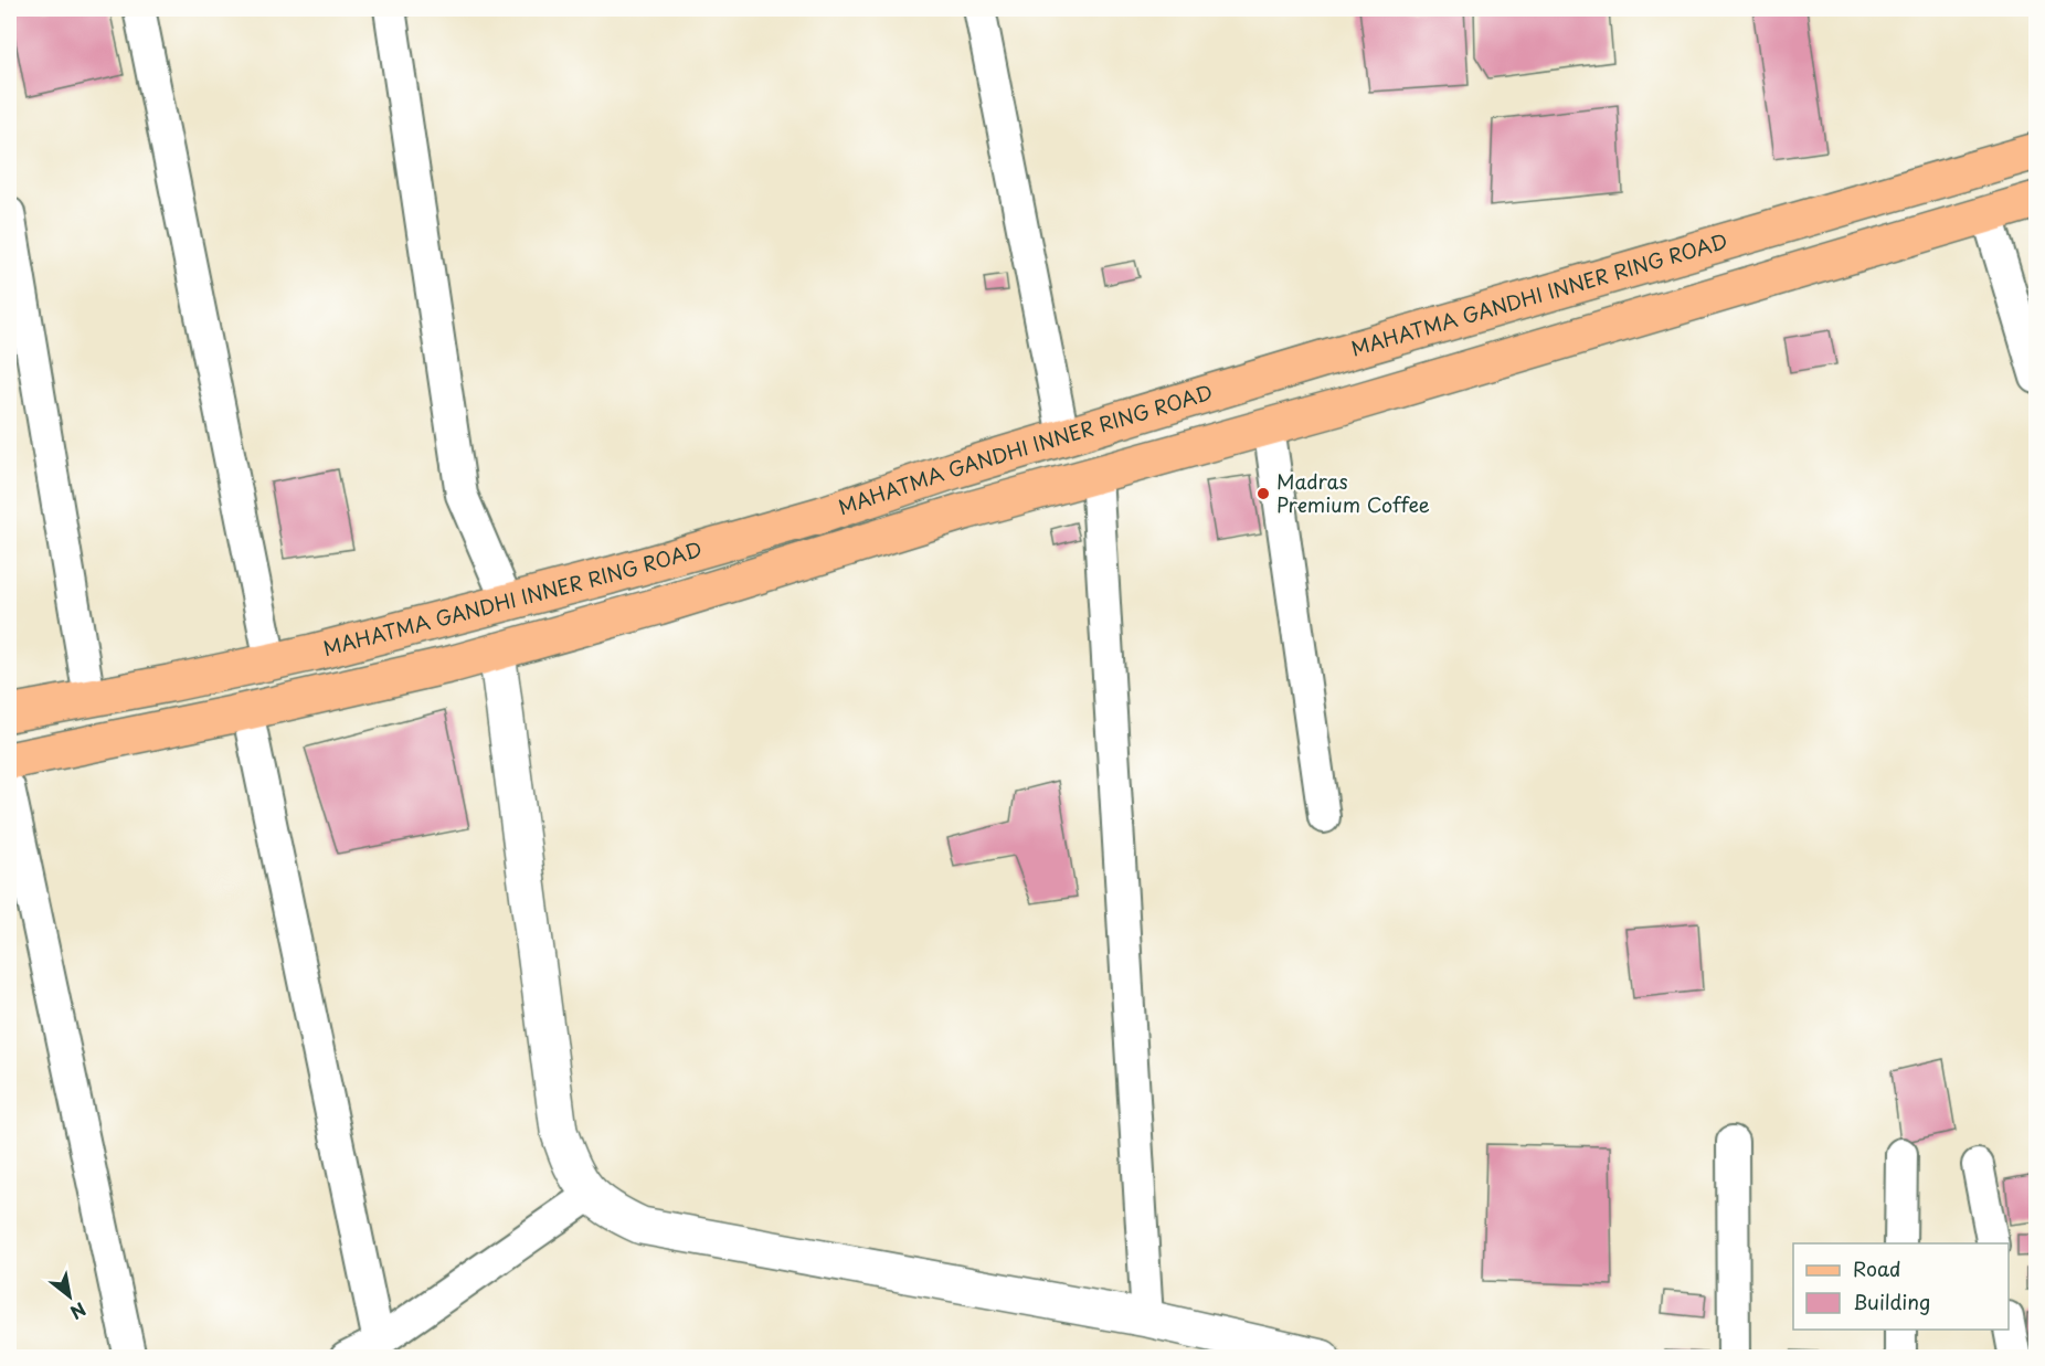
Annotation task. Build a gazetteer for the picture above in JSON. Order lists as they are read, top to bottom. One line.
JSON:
{"streets":{"main road":["MAHATMA GANDHI INNER RING ROAD"]},"places":["Madras Premium Coffee"],"legend":["Road","Building"],"north":"bottom right"}
